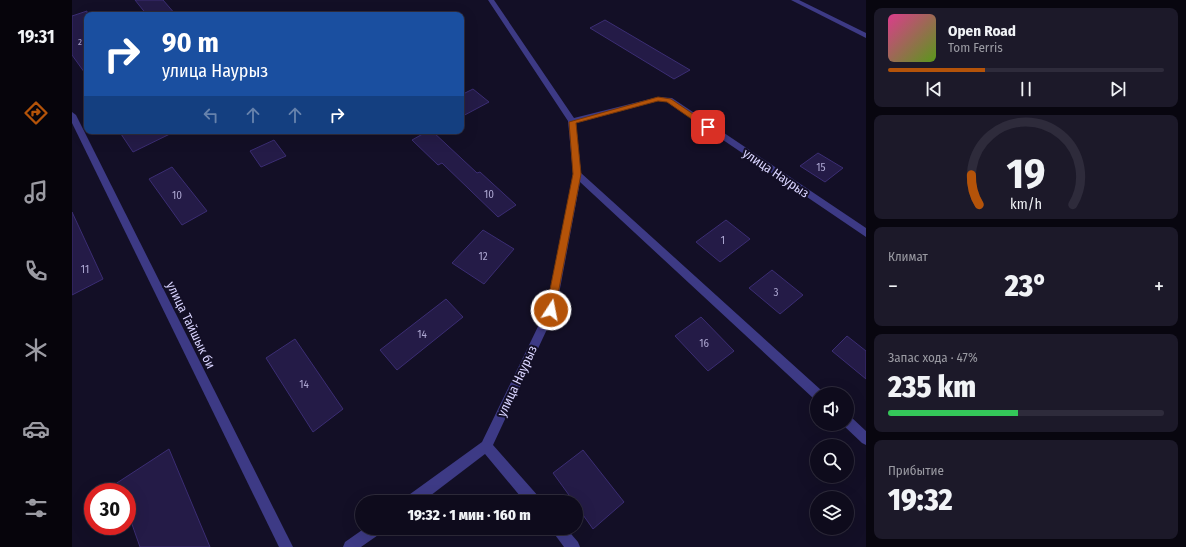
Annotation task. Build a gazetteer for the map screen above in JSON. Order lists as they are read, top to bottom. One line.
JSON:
{"streets":{"street":["улица Наурыз","улица Тайшык би"]},"house_numbers":["2","15","10","10","1","12","11","3","14","16","14"],"page":{"tabs":"19:31","turn":["90 m","улица Наурыз"],"song":["Open Road","Tom Ferris"],"tile":["Климат",["Запас хода · 47%","235 km"],["Прибытие","19:32"]],"heat":["−","23°","+"],"limit":"30","trip":"19:32 · 1 мин · 160 m","gauge":["19","km/h"]}}
